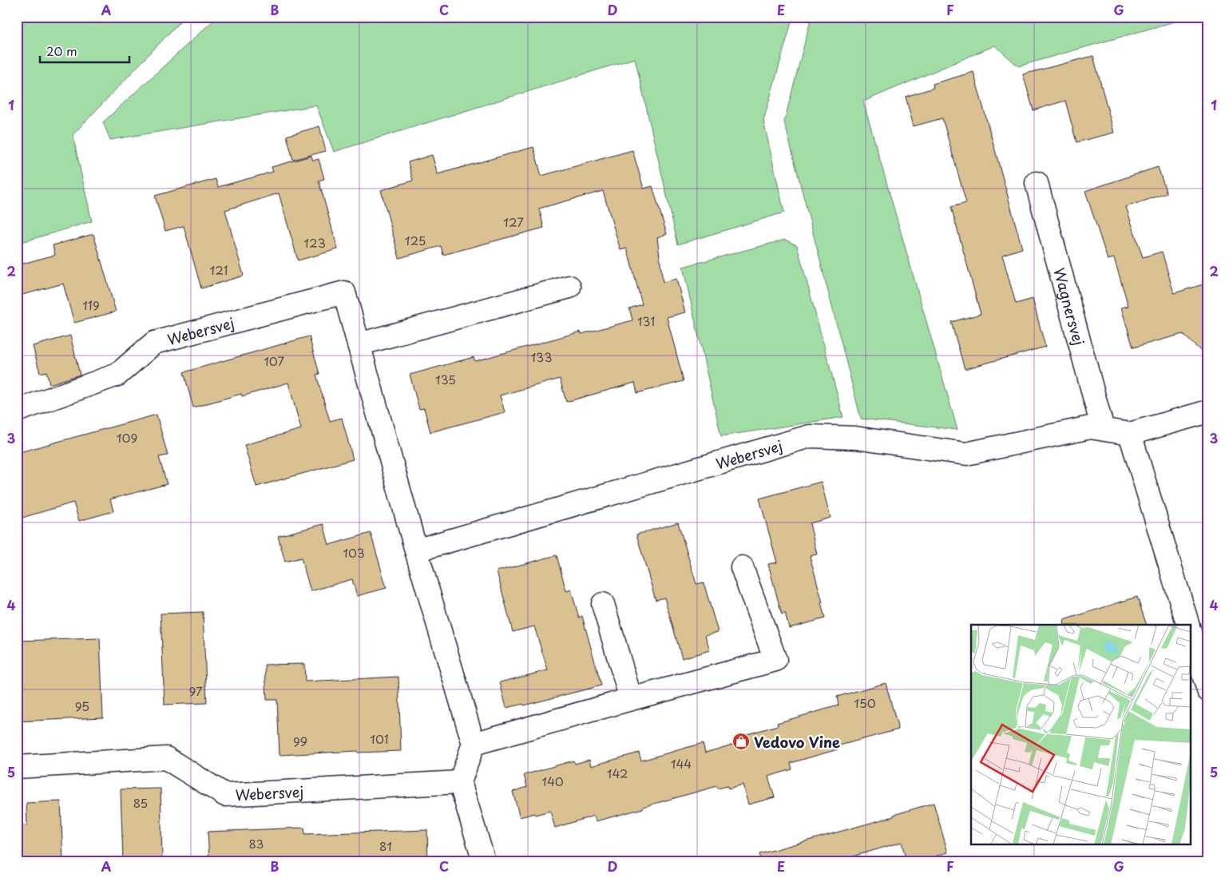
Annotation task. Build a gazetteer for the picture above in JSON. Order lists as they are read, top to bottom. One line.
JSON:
{"streets":{"street":["Wagnersvej","Webersvej"]},"crossings":[["Wagnersvej","Webersvej"]],"places":{"shop":["Vedovo Vine"]},"house_numbers":["127","125","123","121","119","131","133","107","135","109","103","97","150","95","101","99","144","142","140","85","83","81"],"scale_bar":"20 m","grid":{"columns":["A","B","C","D","E","F","G"],"rows":["1","2","3","4","5"]}}
